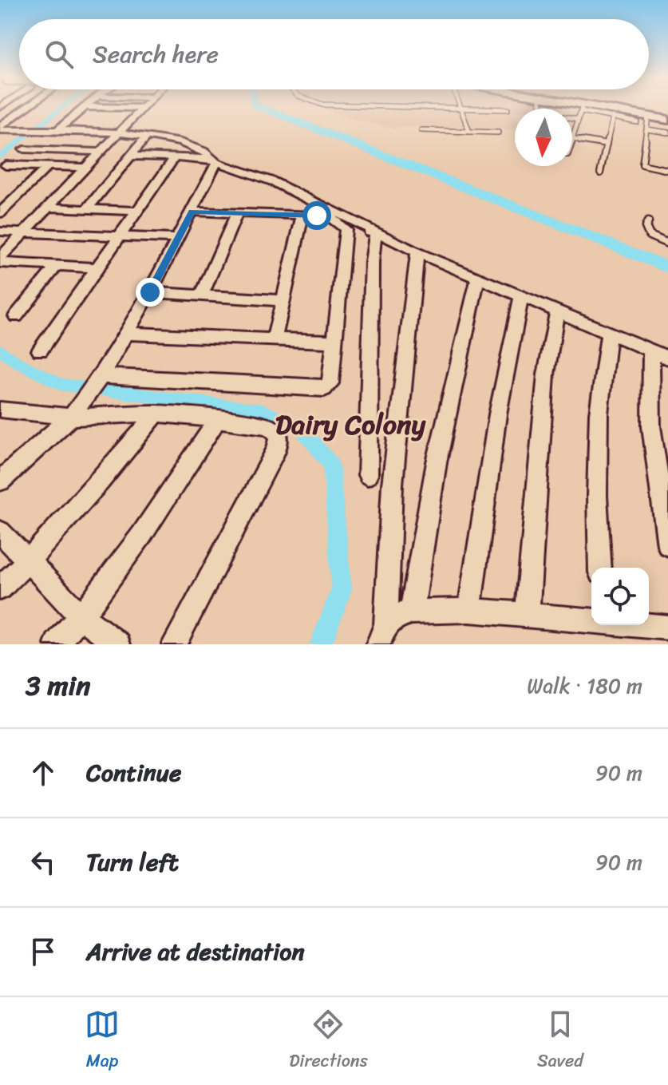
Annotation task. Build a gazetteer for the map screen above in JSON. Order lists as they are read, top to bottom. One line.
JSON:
{"districts":["Dairy Colony"],"north":"bottom","page":{"search":"Search here","heading":["3 min","Walk · 180 m"],"list":[["Continue","90 m"],["Turn left","90 m"],"Arrive at destination"],"nav":["Map","Directions","Saved"]}}
